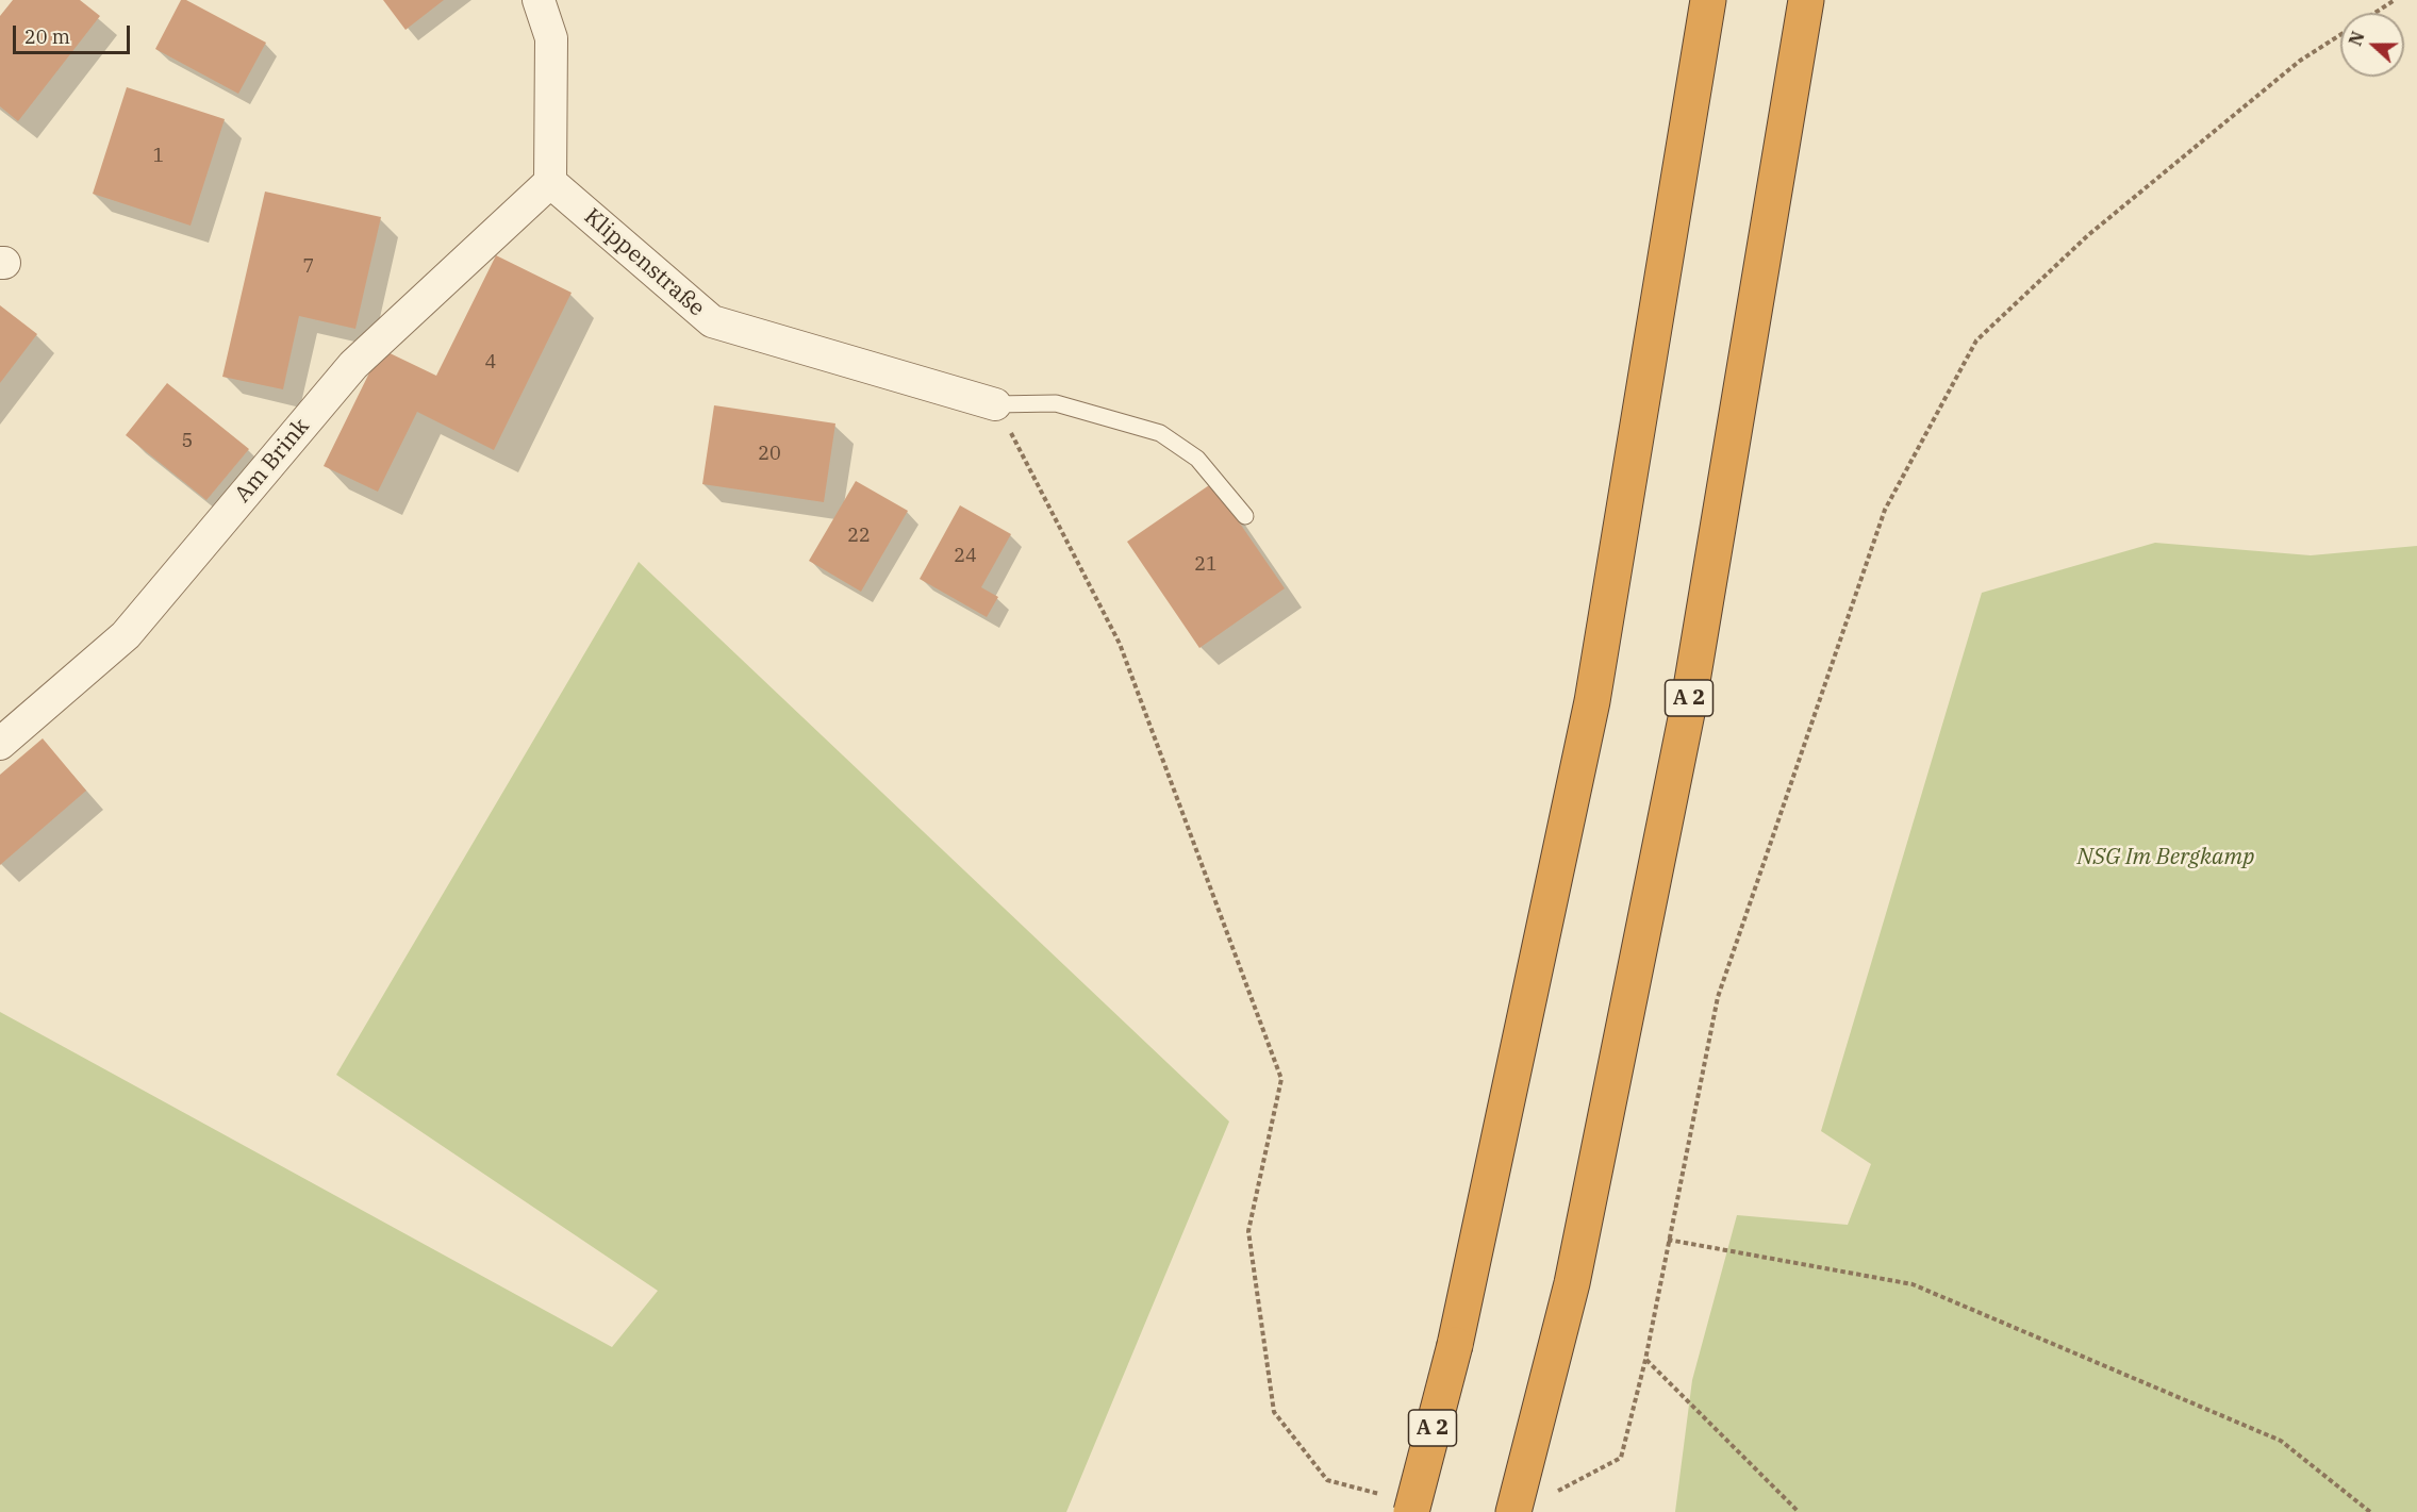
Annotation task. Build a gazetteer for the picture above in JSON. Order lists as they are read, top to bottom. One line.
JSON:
{"streets":{"highway":["A 2"],"street":["Klippenstraße","Am Brink"]},"crossings":[["Klippenstraße","Am Brink"]],"parks":["NSG Im Bergkamp"],"house_numbers":["1","7","4","5","20","22","24","21"],"scale_bar":"20 m","north":"left"}
